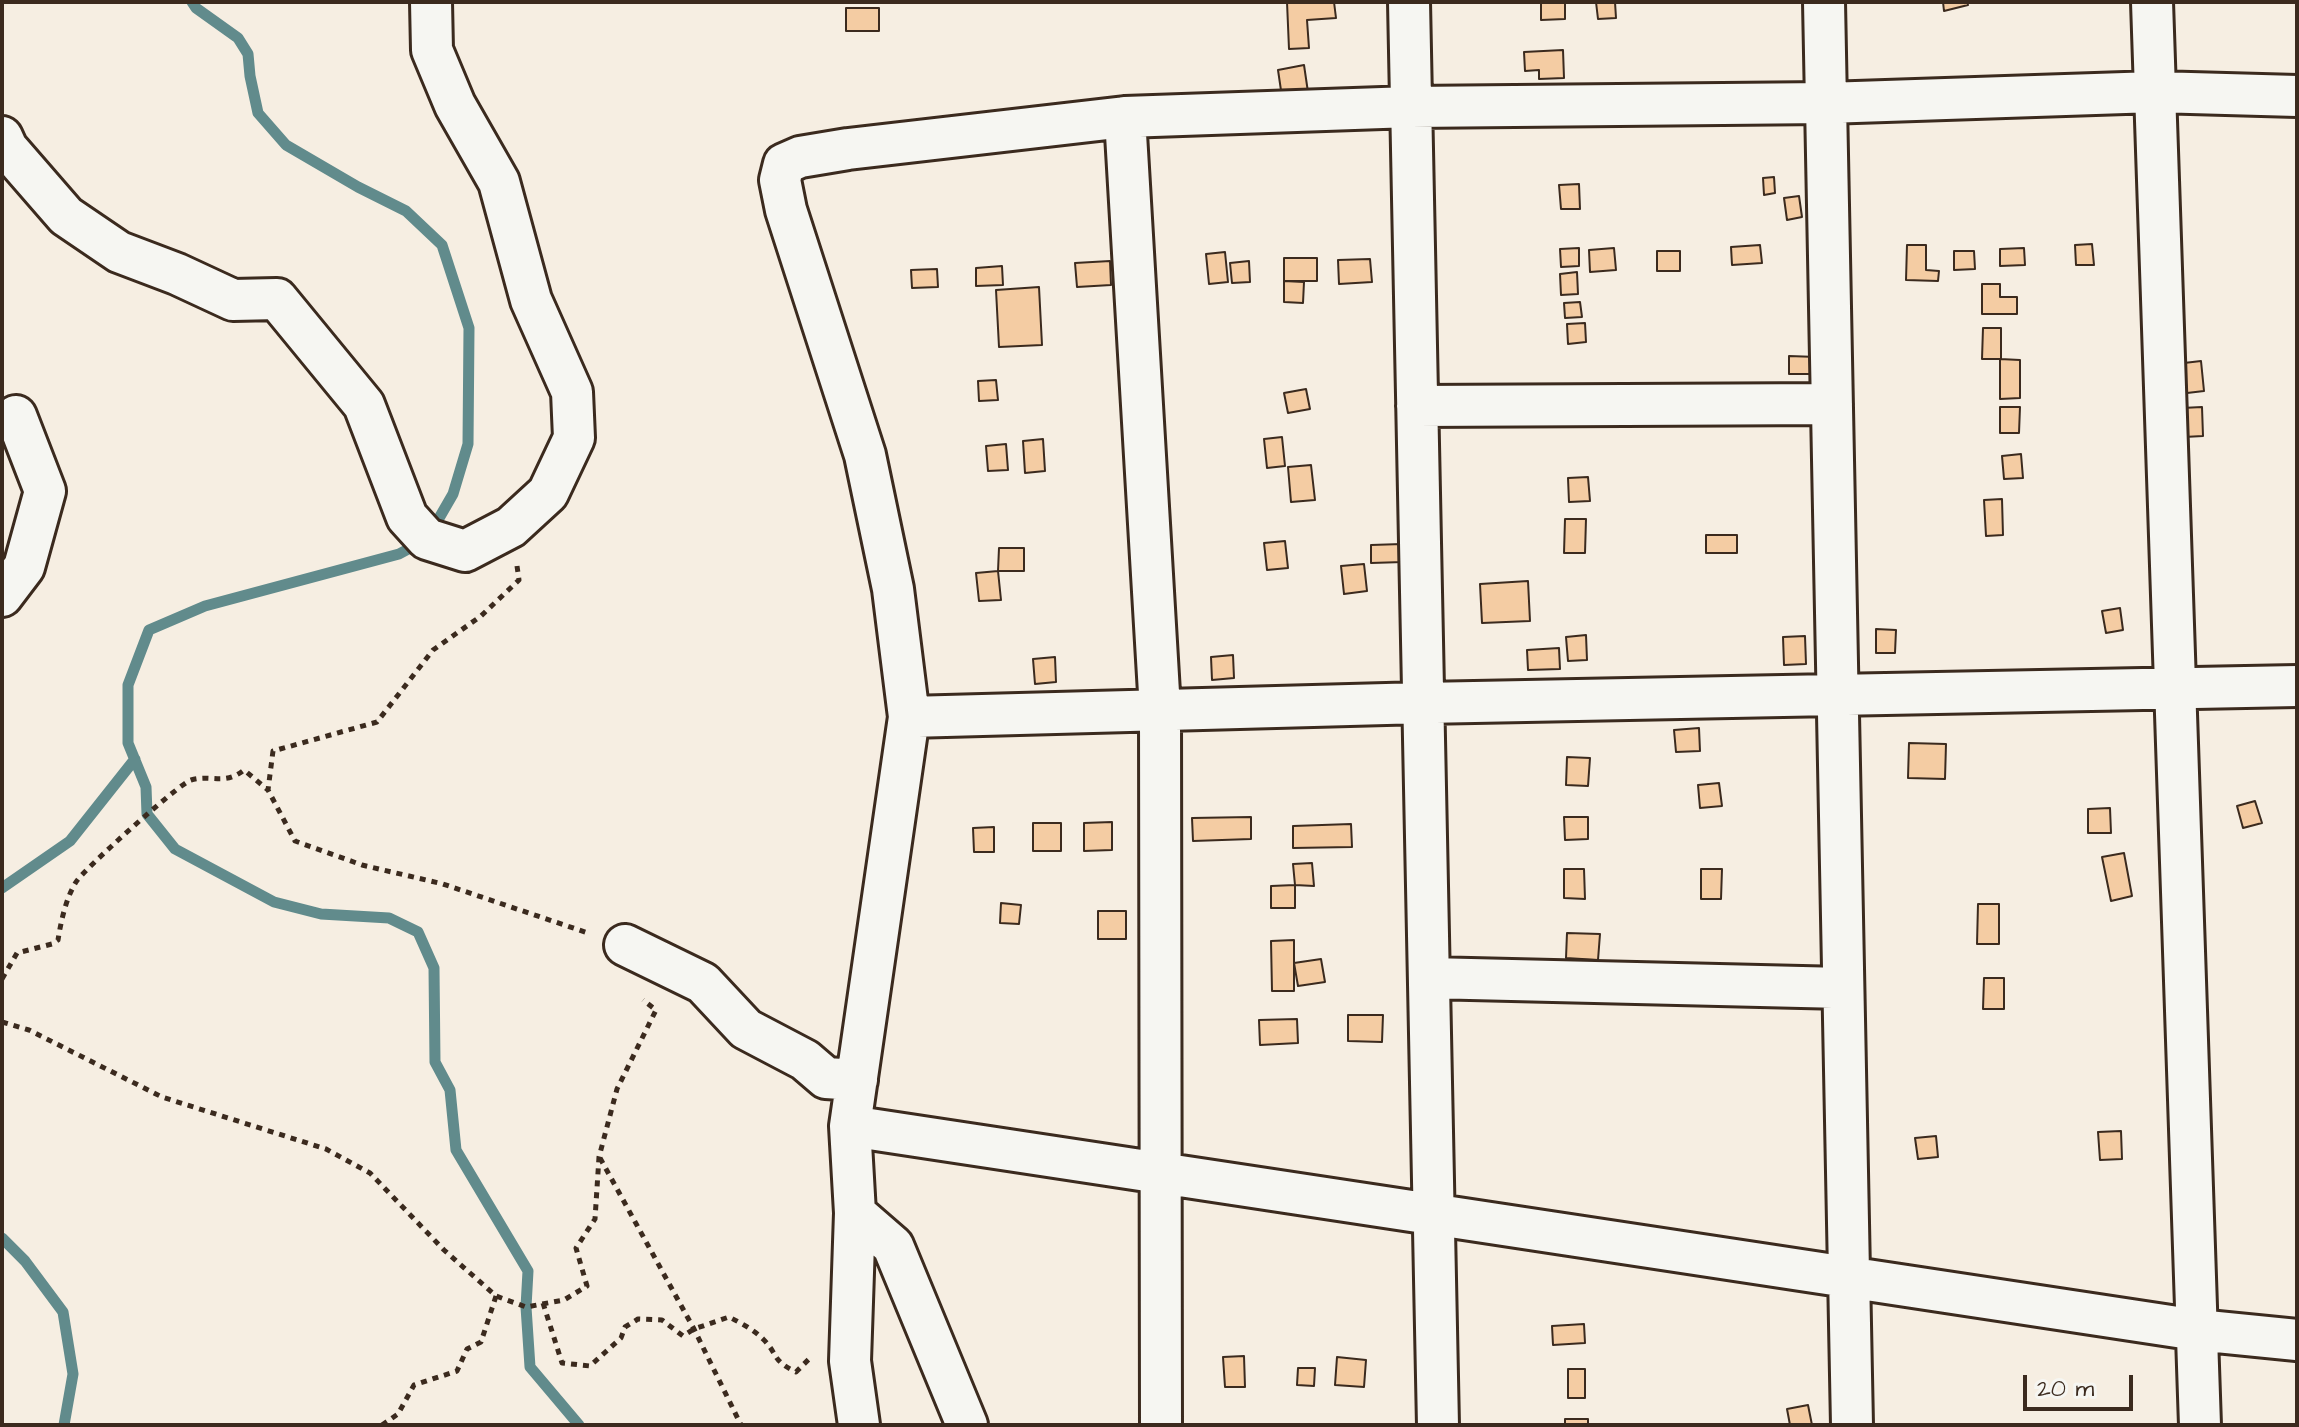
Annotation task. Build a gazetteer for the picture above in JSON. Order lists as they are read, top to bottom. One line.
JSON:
{"scale_bar":"20 m"}
